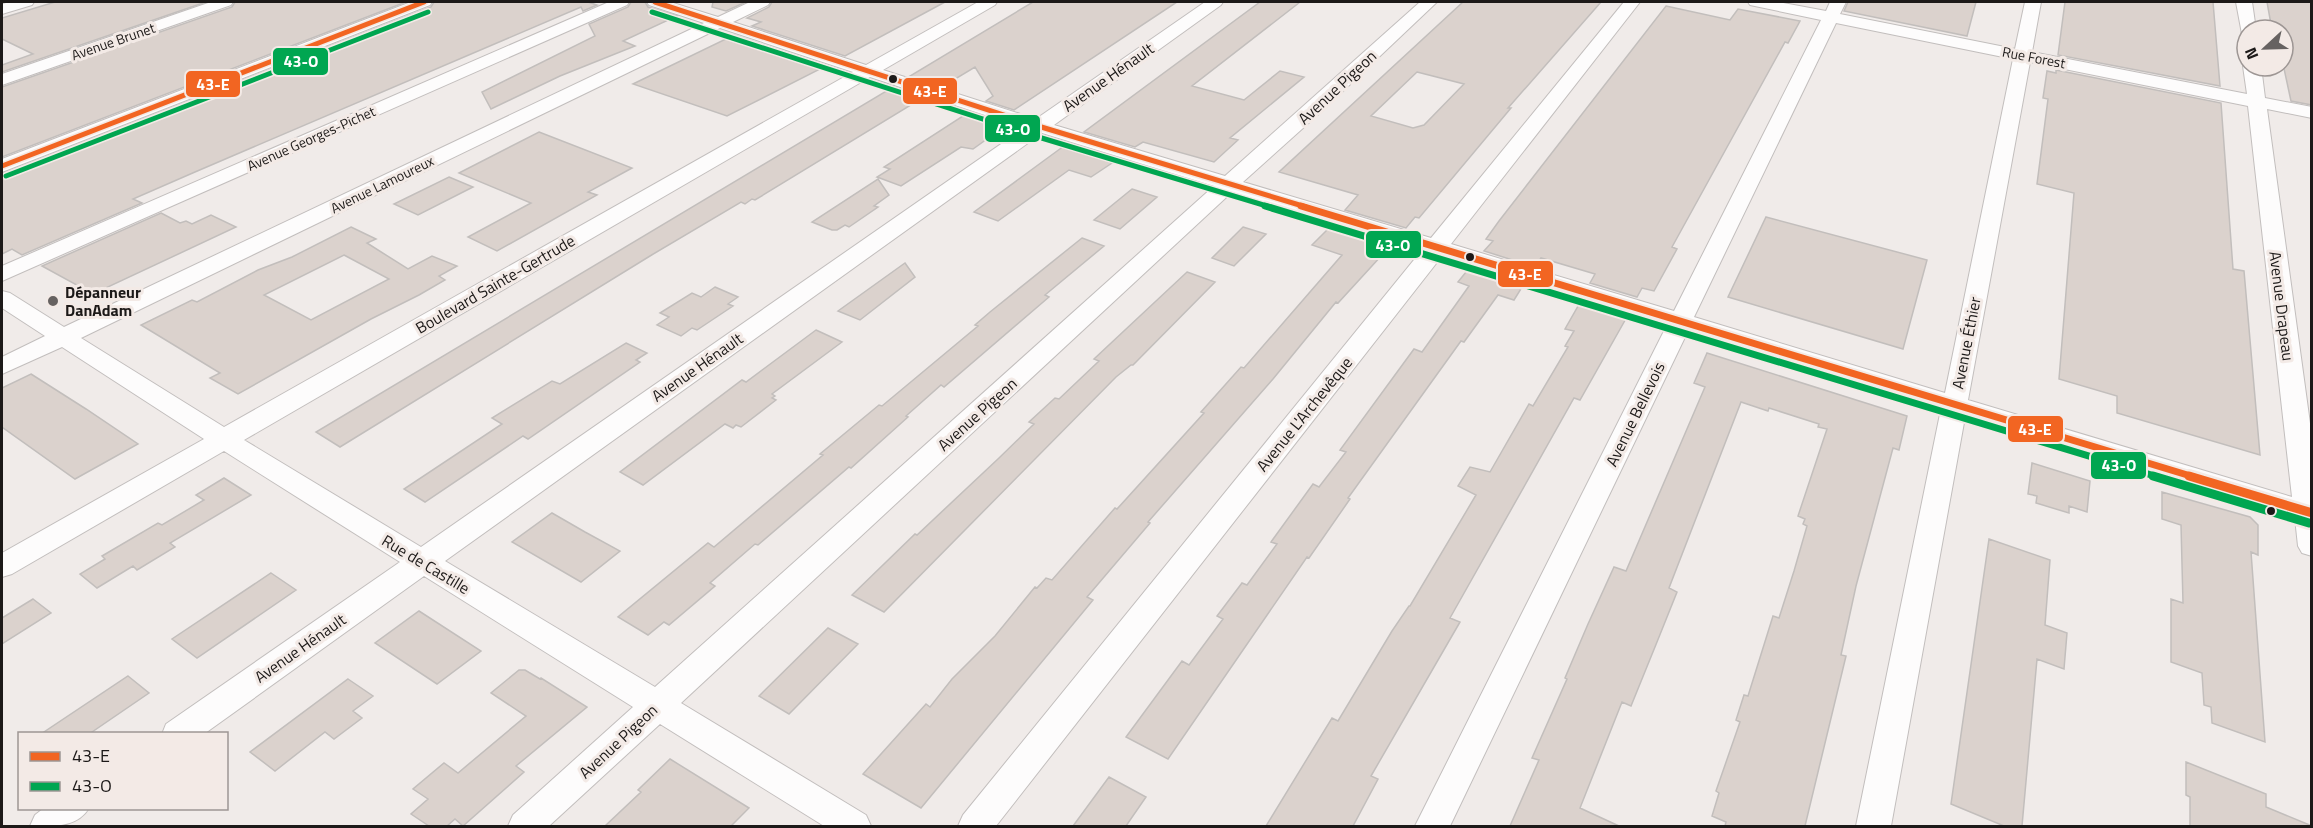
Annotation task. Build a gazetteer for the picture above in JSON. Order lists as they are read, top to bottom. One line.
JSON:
{"streets":{"street":["Avenue Brunet","Rue Forest","Avenue Hénault","Avenue Pigeon","Avenue Georges-Pichet","Avenue Lamoureux","Boulevard Sainte-Gertrude","Avenue Drapeau","Avenue Éthier","Avenue L'Archevêque","Avenue Bellevois","Rue de Castille"]},"crossings":[["Rue Forest","Avenue Drapeau"],["Rue Forest","Avenue Éthier"],["Rue Forest","Avenue Bellevois"],["Avenue Hénault","Rue de Castille"],["Avenue Pigeon","Rue de Castille"],["Avenue Lamoureux","Rue de Castille"],["Boulevard Sainte-Gertrude","Rue de Castille"]],"places":["Dépanneur DanAdam"],"lines":["transit line 43-E","transit line 43-O"],"legend":["43-E","43-O"],"north":"left"}
